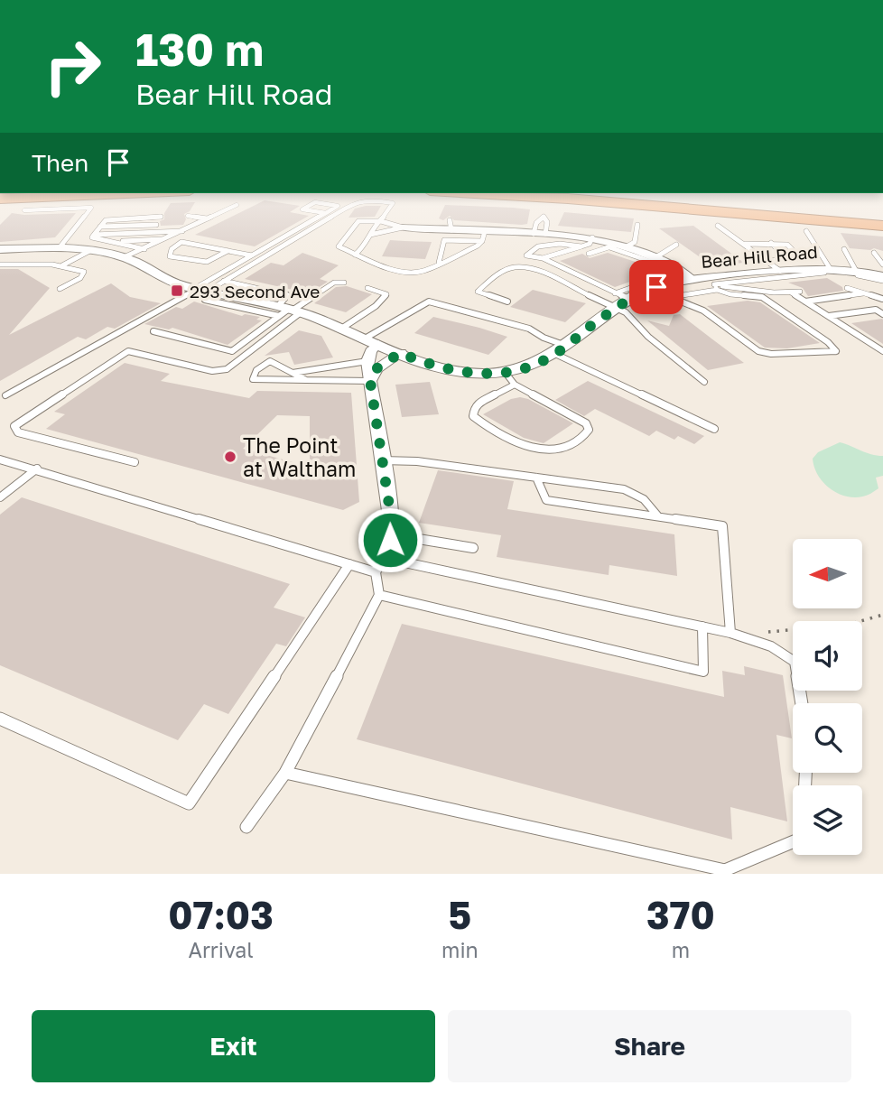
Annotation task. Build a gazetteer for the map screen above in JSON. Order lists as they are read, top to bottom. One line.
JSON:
{"streets":{"street":["Bear Hill Road"]},"places":{"transit":["293 Second Ave"],"other":["The Point at Waltham"]},"north":"left","page":{"turn":["130 m","Bear Hill Road"],"then":"Then","eta":["07:03","Arrival","5","min","370","m"],"buttons":["Exit","Share"]}}
